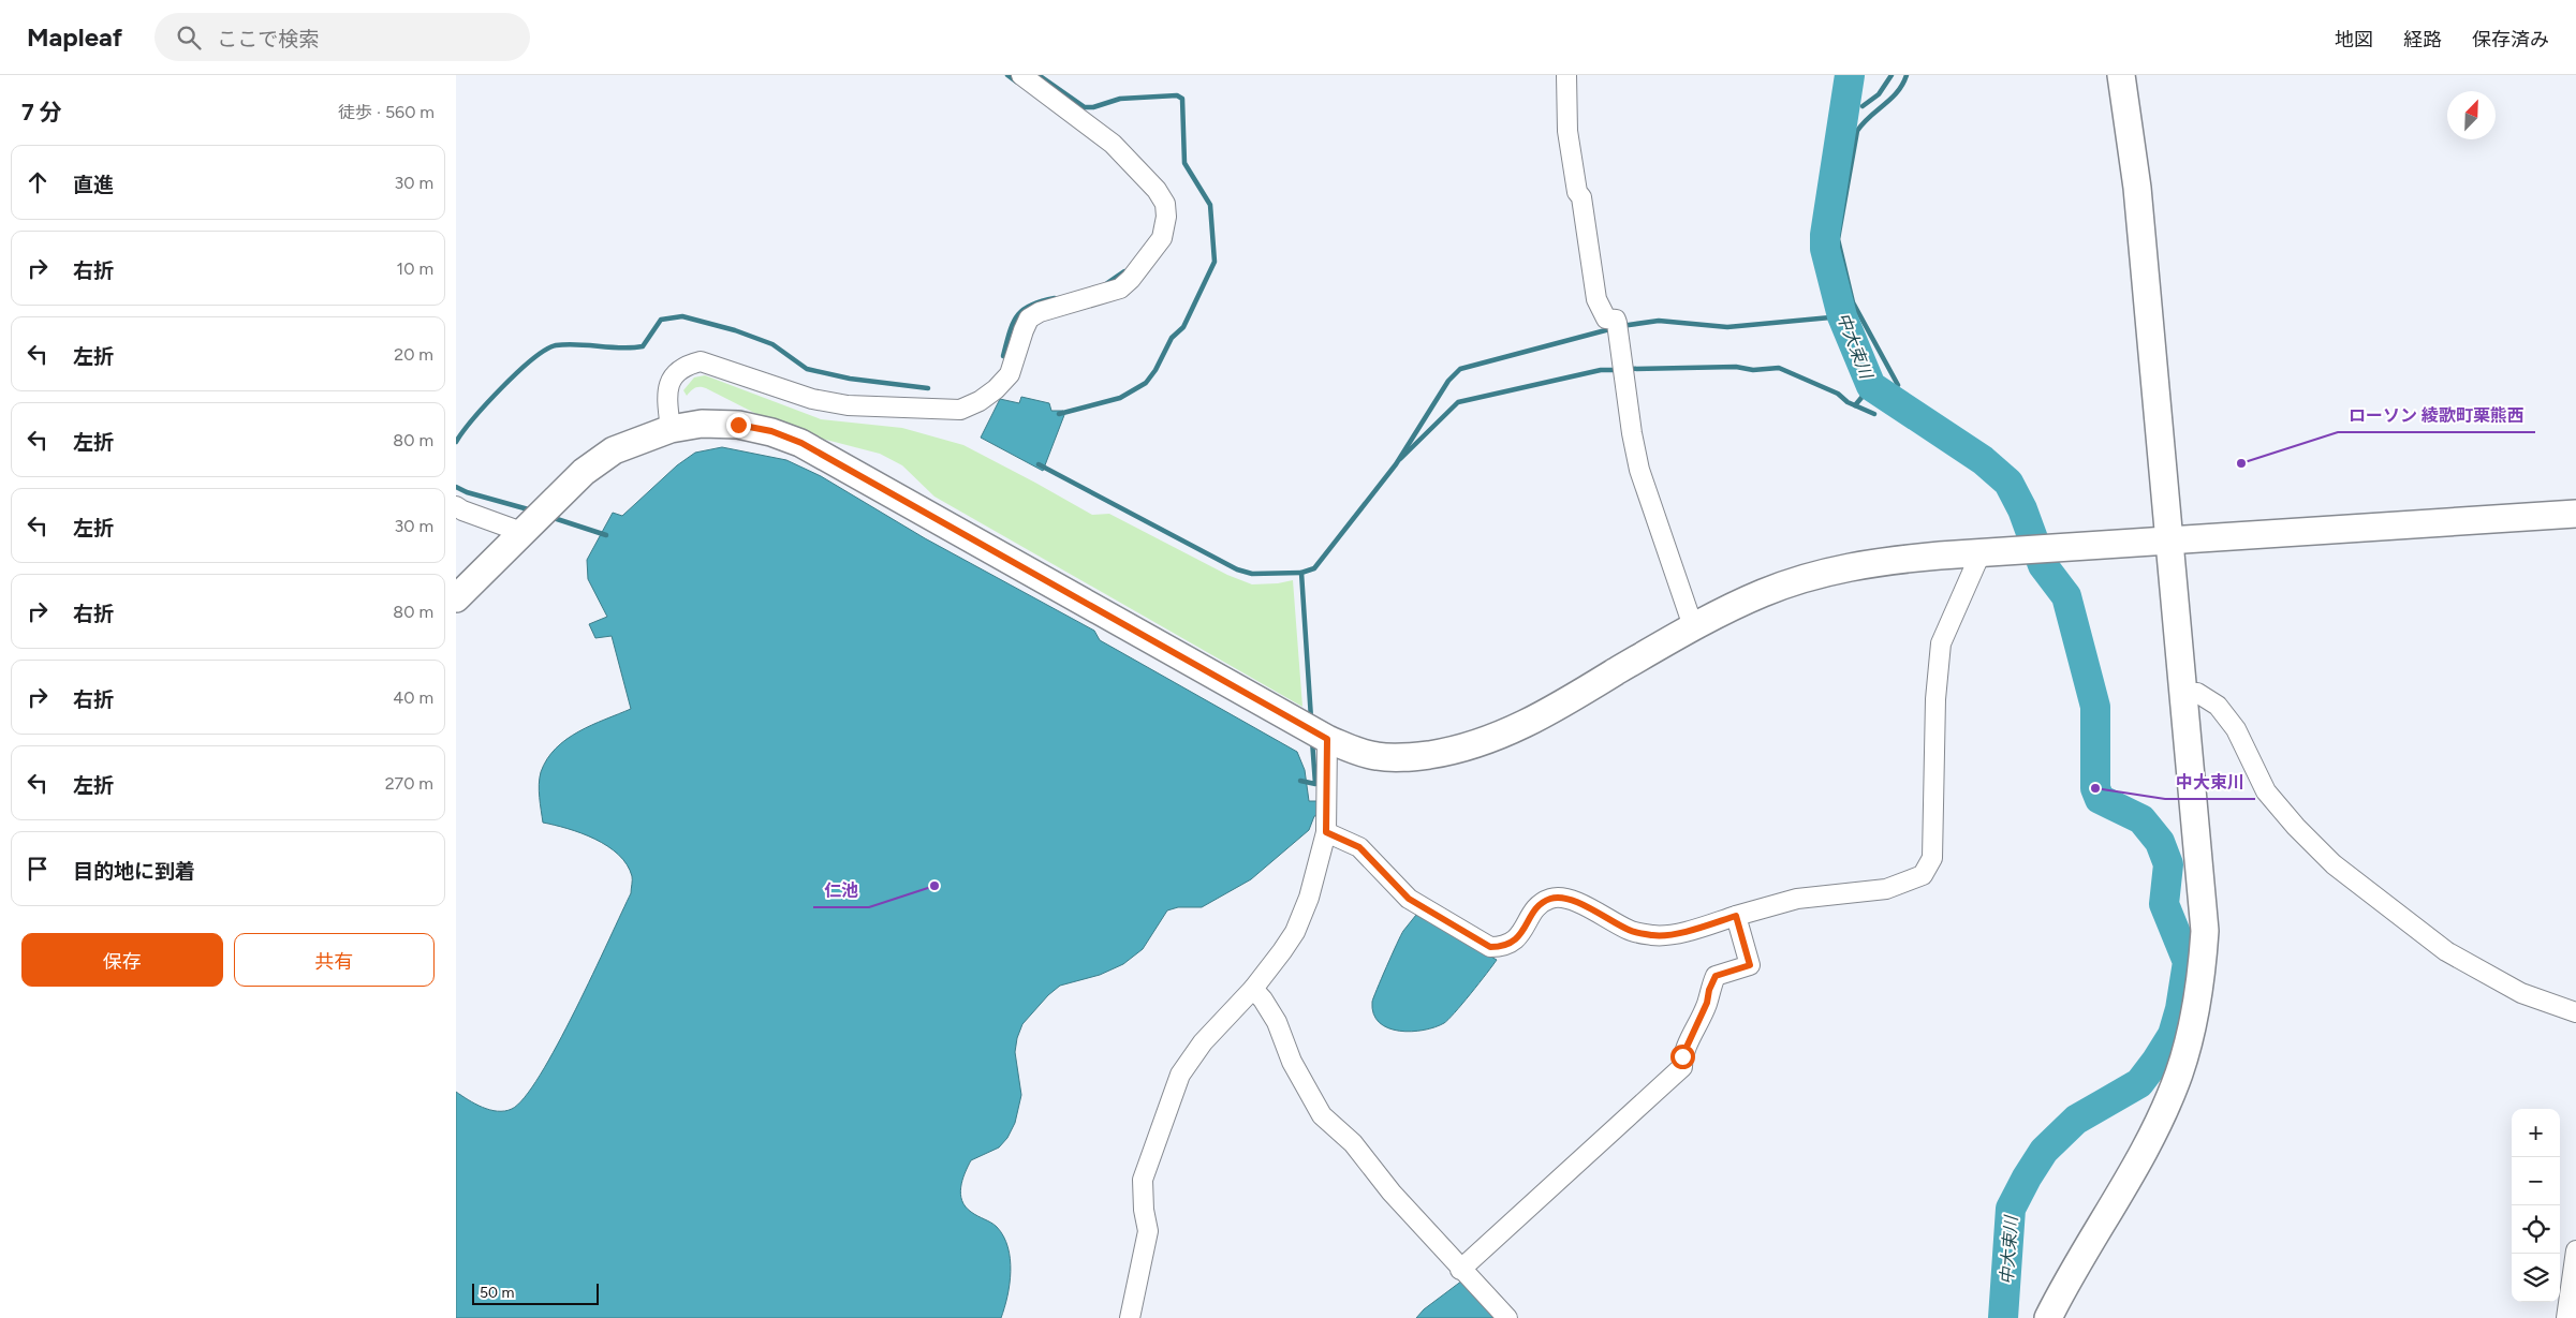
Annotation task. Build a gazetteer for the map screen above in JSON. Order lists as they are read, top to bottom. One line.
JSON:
{"water":["中大束川"],"places":["ローソン 綾歌町栗熊西","中大束川","仁池"],"scale_bar":"50 m","north":"top right","page":{"header":"Mapleaf","search":"ここで検索","nav":["地図","経路","保存済み"],"heading":["7 分","徒歩 · 560 m"],"list":[["直進","30 m"],["右折","10 m"],["左折","20 m"],["左折","80 m"],["左折","30 m"],["右折","80 m"],["右折","40 m"],["左折","270 m"],"目的地に到着"],"buttons":["保存","共有"],"map_buttons":["+","−"],"scale":"50 m"}}
